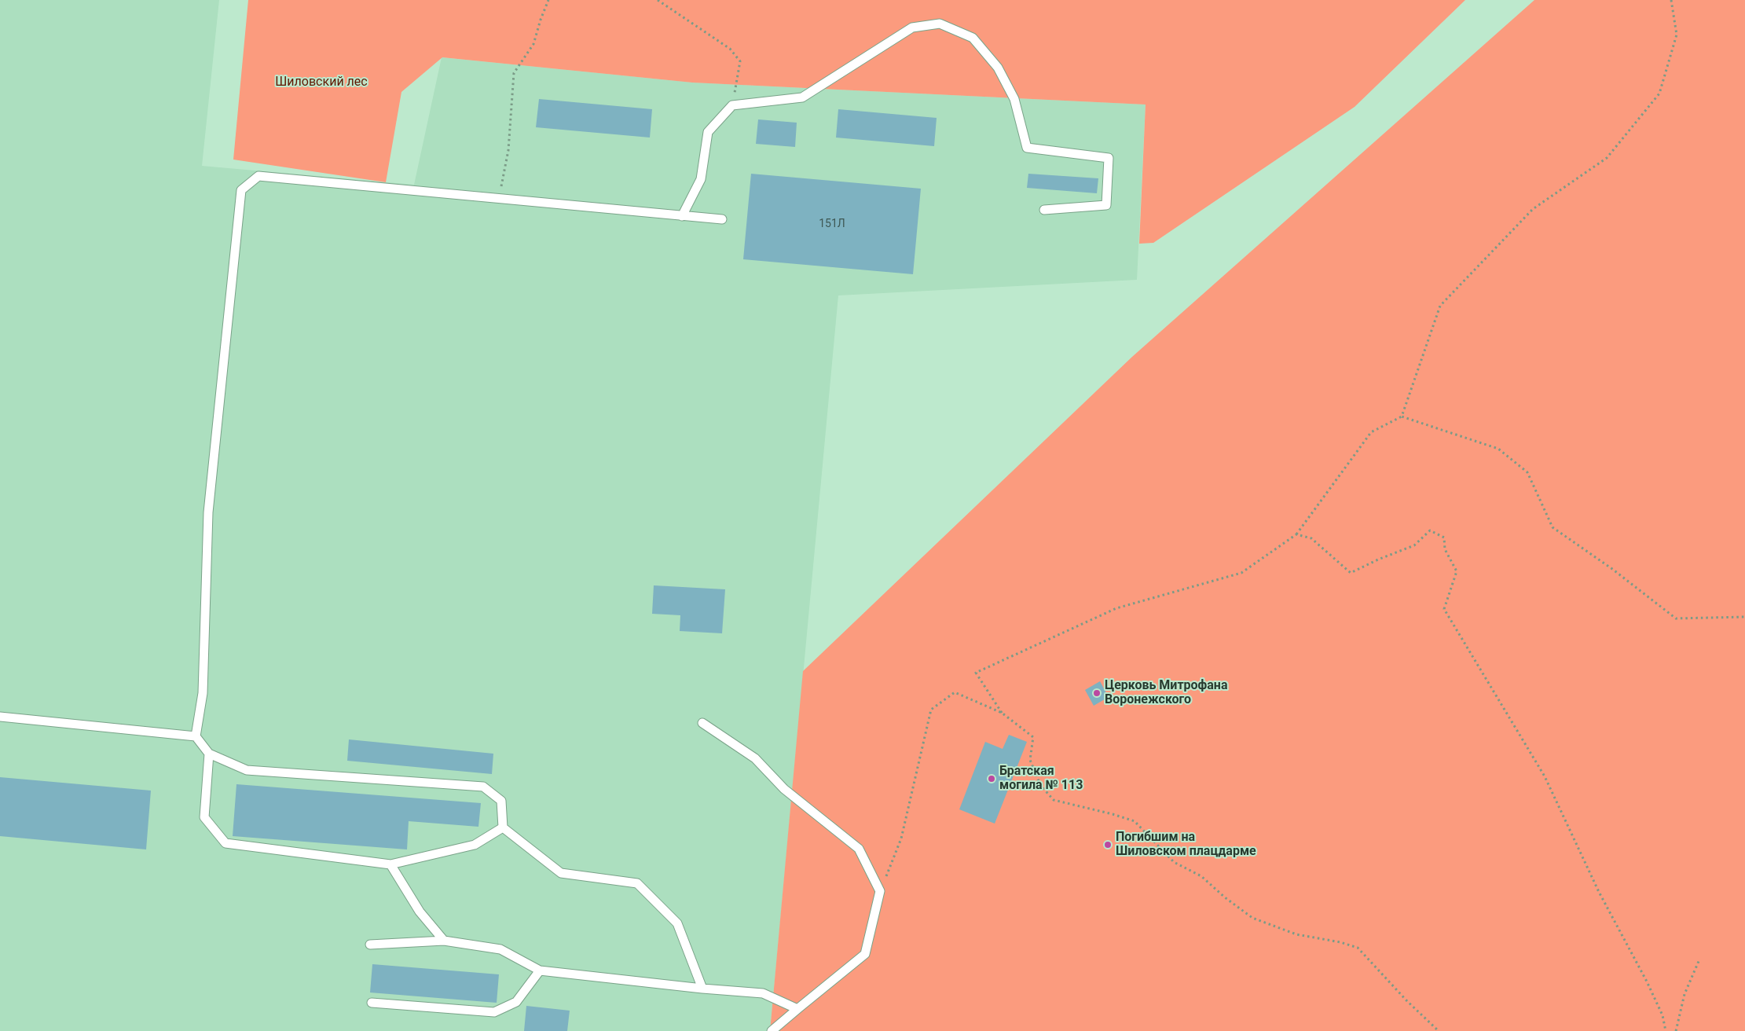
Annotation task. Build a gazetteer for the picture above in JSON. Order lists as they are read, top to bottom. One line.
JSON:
{"parks":["Шиловский лес"],"places":["Церковь Митрофана Воронежского","Братская могила № 113","Погибшим на Шиловском плацдарме"],"house_numbers":["151Л"]}
